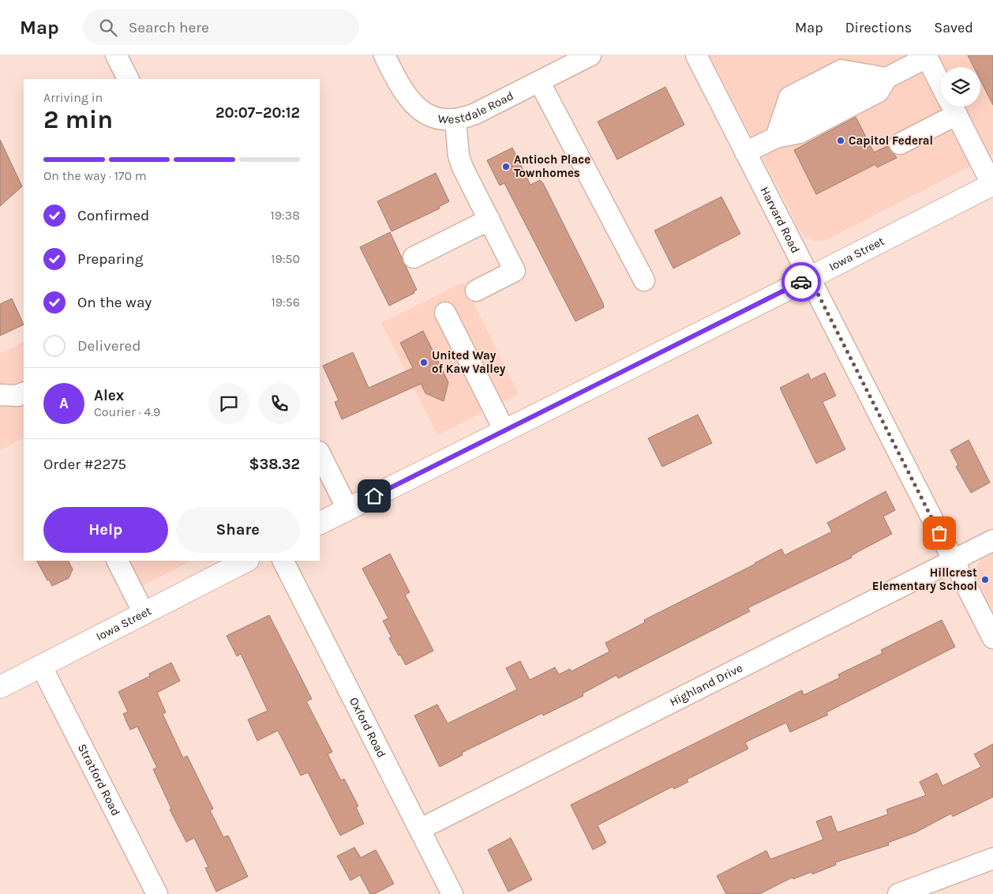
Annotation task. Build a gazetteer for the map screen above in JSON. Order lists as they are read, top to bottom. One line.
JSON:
{"streets":{"highway":["Iowa Street"],"street":["Westdale Road","Harvard Road","Highland Drive","Oxford Road","Stratford Road"]},"crossings":[["Harvard Road","Iowa Street"],["Harvard Road","Highland Drive"],["Iowa Street","Stratford Road"],["Highland Drive","Oxford Road"]],"places":["Capitol Federal","Antioch Place Townhomes","United Way of Kaw Valley","Hillcrest Elementary School"],"page":{"header":"Map","search":"Search here","nav":["Map","Directions","Saved"],"heading":["2 min","Arriving in","20:07–20:12"],"panel":["Alex","Courier · 4.9","Order #2275","$38.32"],"bar":"On the way · 170 m","list":[["Confirmed","19:38"],["Preparing","19:50"],["On the way","19:56"],"Delivered"],"round":"A","buttons":["Help","Share"]}}
